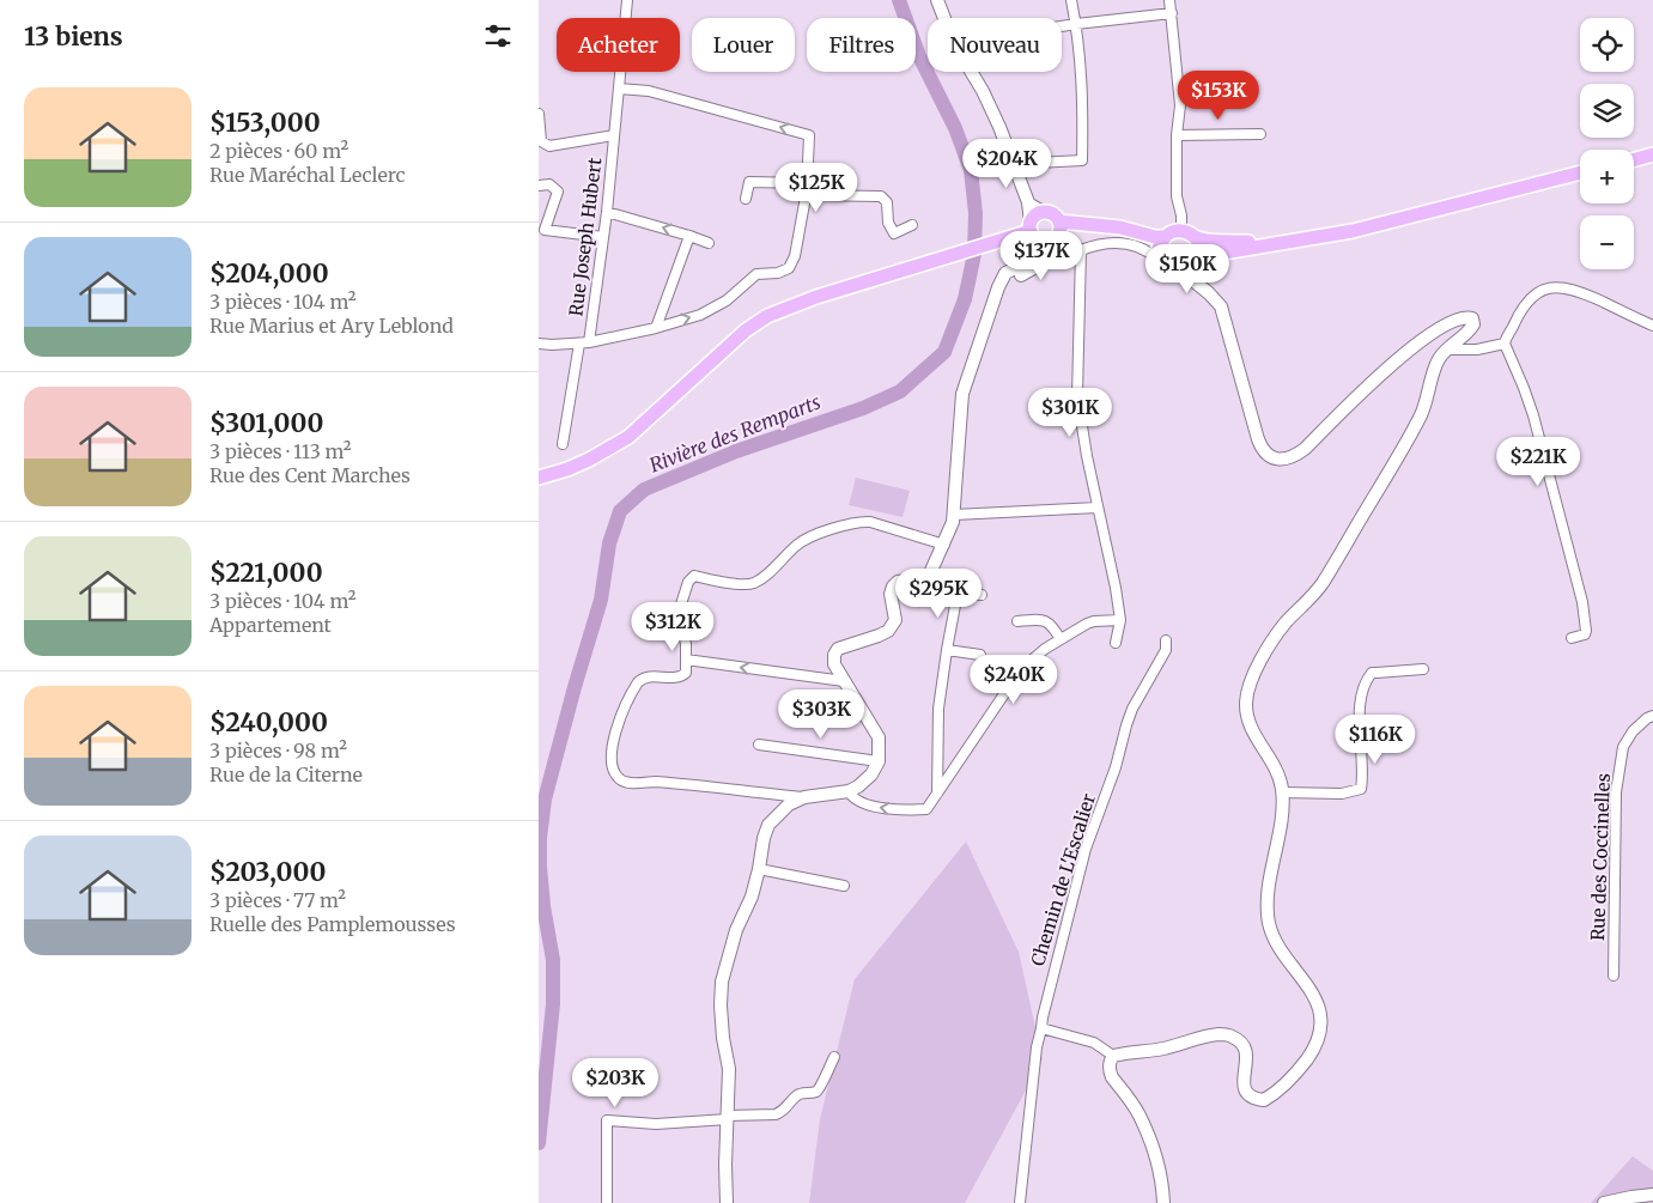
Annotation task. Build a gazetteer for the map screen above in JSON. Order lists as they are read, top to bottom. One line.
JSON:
{"streets":{"street":["Rue Joseph Hubert","Rue des Coccinelles","Chemin de L'Escalier"]},"water":["Rivière des Remparts"],"page":{"heading":"13 biens","map_buttons":["+","−"],"chip":["Acheter","Louer","Filtres","Nouveau"],"price":["$153K","$204K","$125K","$137K","$150K","$301K","$221K","$295K","$312K","$240K","$303K","$116K","$203K"],"list":[{"name":"$153,000","note":"2 pièces · 60 m² · Rue Maréchal Leclerc"},{"name":"$204,000","note":"3 pièces · 104 m² · Rue Marius et Ary Leblond"},{"name":"$301,000","note":"3 pièces · 113 m² · Rue des Cent Marches"},{"name":"$221,000","note":"3 pièces · 104 m² · Appartement"},{"name":"$240,000","note":"3 pièces · 98 m² · Rue de la Citerne"},{"name":"$203,000","note":"3 pièces · 77 m² · Ruelle des Pamplemousses"}]}}
